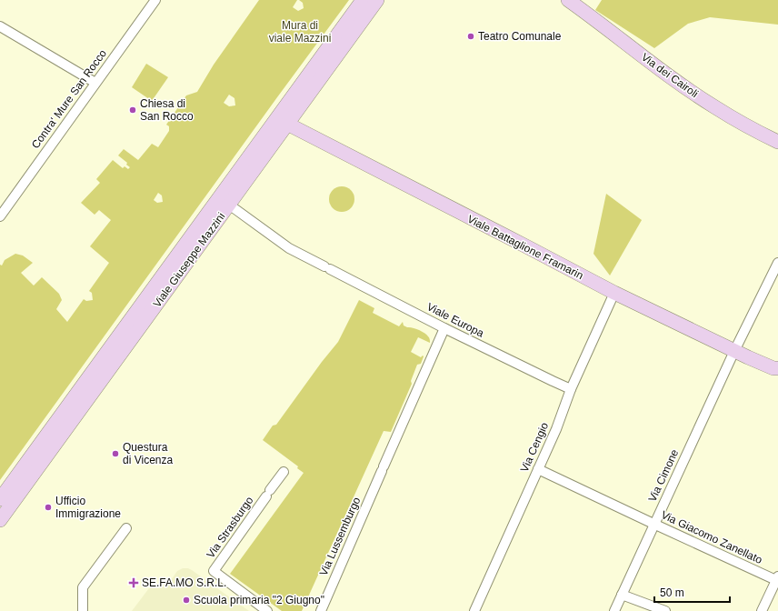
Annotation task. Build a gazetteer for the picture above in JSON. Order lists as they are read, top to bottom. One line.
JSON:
{"streets":{"main road":["Via dei Cairoli","Viale Battaglione Framarin","Viale Giuseppe Mazzini"],"street":["Contra' Mure San Rocco","Viale Europa","Via Cengio","Via Cimone","Via Strasburgo","Via Lussemburgo","Via Giacomo Zanellato"]},"crossings":[["Viale Battaglione Framarin","Viale Giuseppe Mazzini"],["Viale Battaglione Framarin","Via Cengio"],["Viale Battaglione Framarin","Via Cimone"],["Viale Giuseppe Mazzini","Viale Europa"],["Viale Europa","Via Cengio"],["Viale Europa","Via Lussemburgo"],["Via Cengio","Via Giacomo Zanellato"],["Via Cimone","Via Giacomo Zanellato"]],"parks":["Mura di viale Mazzini"],"places":{"other":["Teatro Comunale","Chiesa di San Rocco","Questura di Vicenza","Ufficio Immigrazione","Scuola primaria \"2 Giugno\""],"health":["SE.FA.MO S.R.L."]},"scale_bar":"50 m"}
